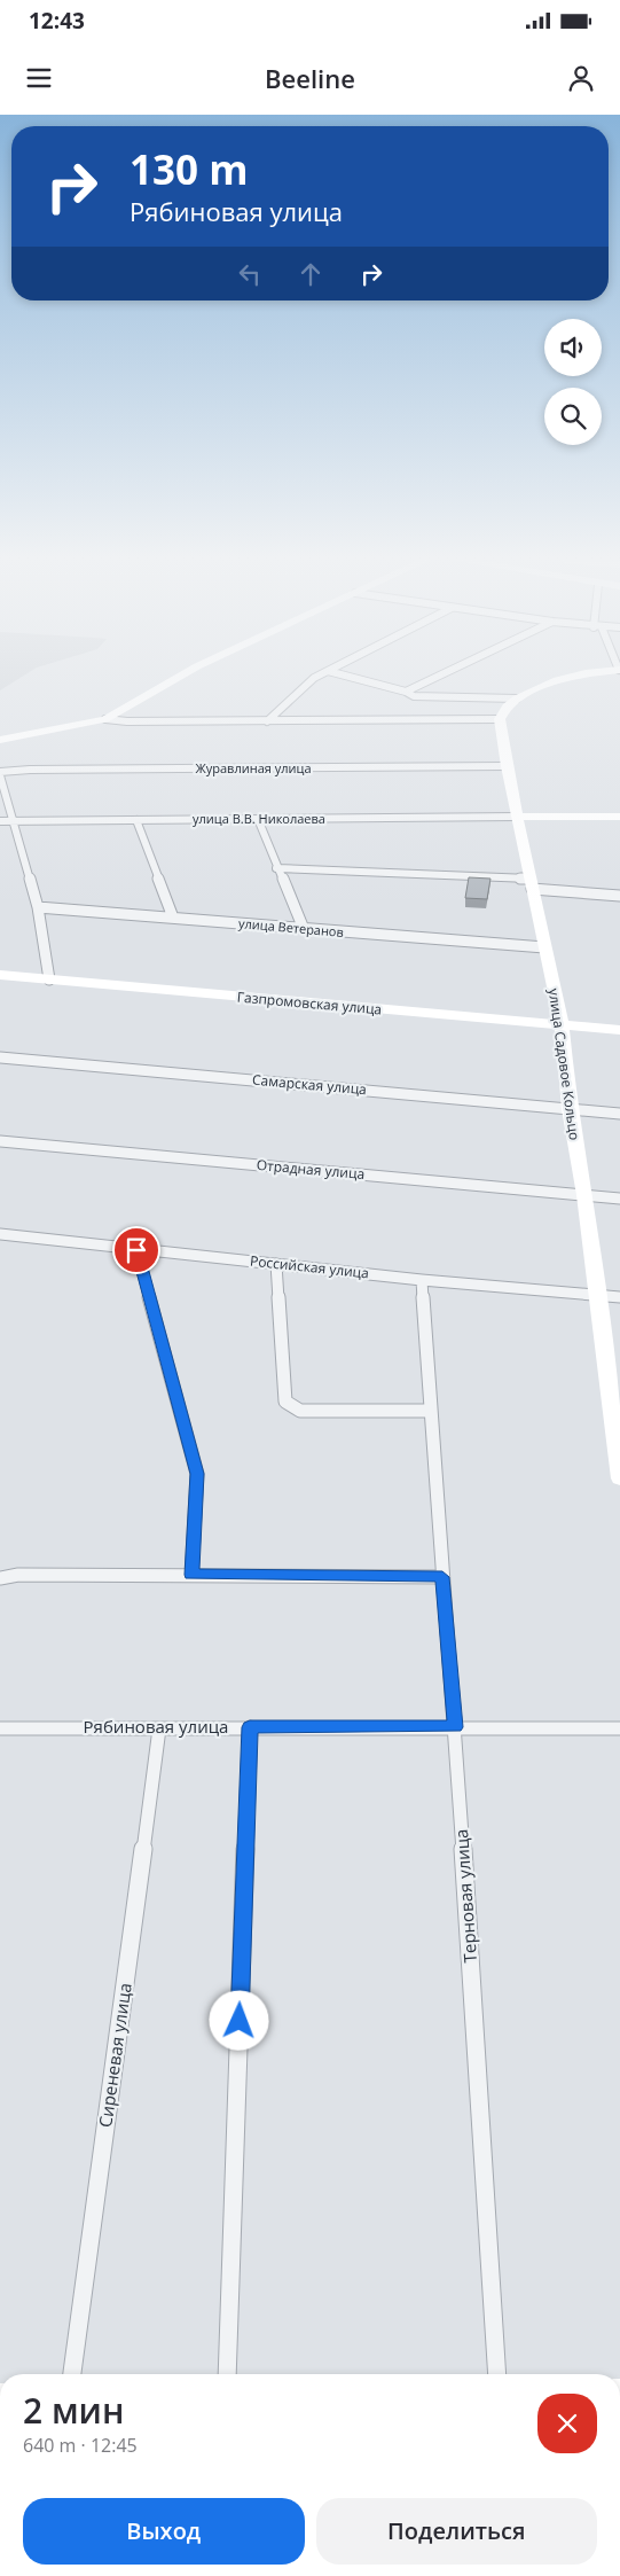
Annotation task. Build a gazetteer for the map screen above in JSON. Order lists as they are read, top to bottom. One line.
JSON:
{"streets":{"street":["Журавлиная улица","улица В.В. Николаева","улица Ветеранов","Газпромовская улица","улица Садовое Кольцо","Самарская улица","Отрадная улица","Российская улица","Рябиновая улица","Терновая улица","Сиреневая улица"]},"crossings":[["Журавлиная улица","улица Садовое Кольцо"],["улица В.В. Николаева","улица Садовое Кольцо"],["улица Ветеранов","улица Садовое Кольцо"],["Газпромовская улица","улица Садовое Кольцо"],["улица Садовое Кольцо","Самарская улица"],["улица Садовое Кольцо","Отрадная улица"],["улица Садовое Кольцо","Российская улица"],["Российская улица","Терновая улица"],["Рябиновая улица","Терновая улица"],["Рябиновая улица","Сиреневая улица"]],"page":{"status":"12:43","header":"Beeline","turn":["130 m","Рябиновая улица"],"heading":["2 мин","640 m · 12:45"],"buttons":["Выход","Поделиться"]}}
